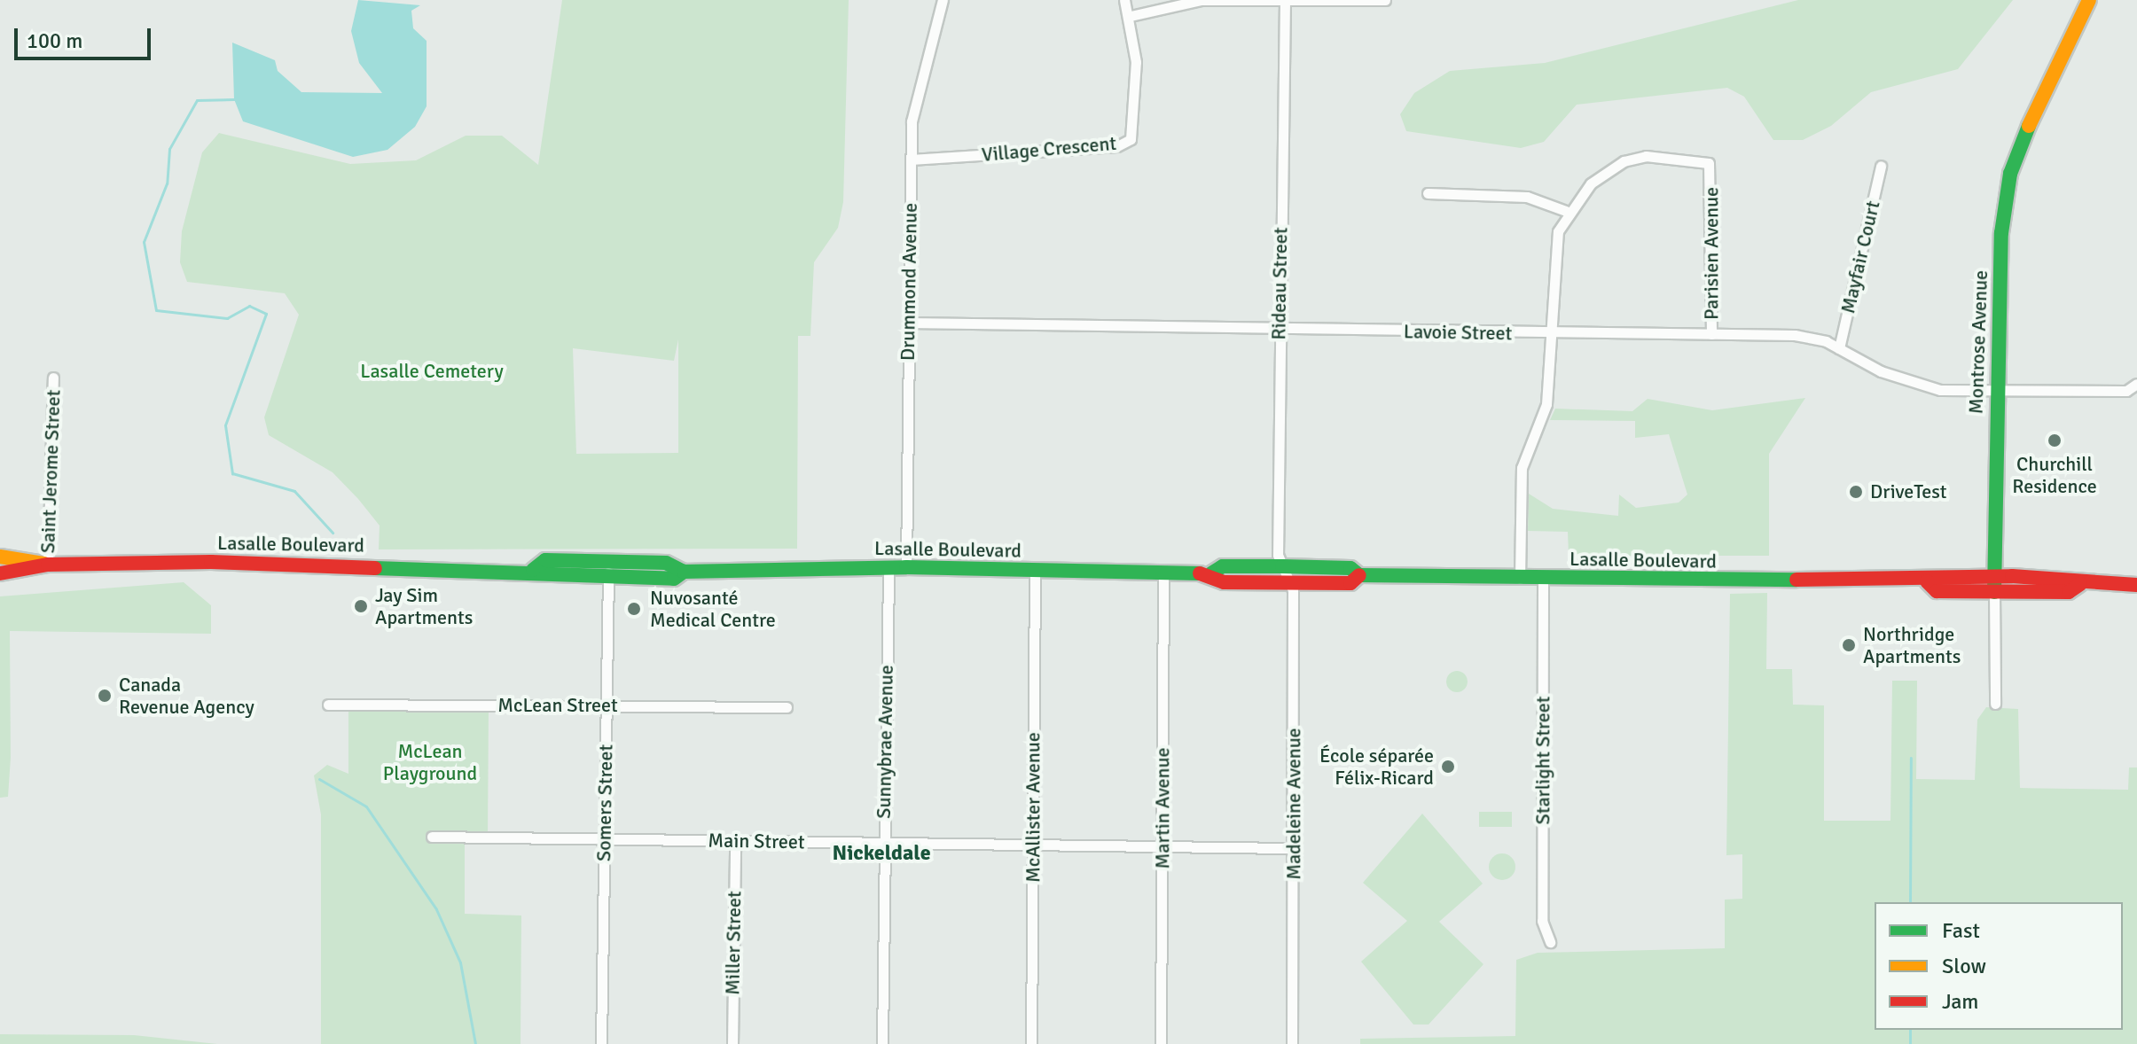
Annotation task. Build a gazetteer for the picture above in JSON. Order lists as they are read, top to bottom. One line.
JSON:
{"streets":{"main road":["Montrose Avenue","Lasalle Boulevard"],"street":["Village Crescent","Parisien Avenue","Mayfair Court","Drummond Avenue","Rideau Street","Lavoie Street","Saint Jerome Street","McLean Street","Sunnybrae Avenue","Starlight Street","Somers Street","Madeleine Avenue","McAllister Avenue","Martin Avenue","Main Street","Miller Street"]},"crossings":[["Village Crescent","Drummond Avenue"],["Parisien Avenue","Lavoie Street"],["Mayfair Court","Lavoie Street"],["Drummond Avenue","Lavoie Street"],["Drummond Avenue","Lasalle Boulevard"],["Rideau Street","Lavoie Street"],["Rideau Street","Lasalle Boulevard"],["Rideau Street","Madeleine Avenue"],["Lavoie Street","Montrose Avenue"],["Montrose Avenue","Lasalle Boulevard"],["Saint Jerome Street","Lasalle Boulevard"],["Lasalle Boulevard","Sunnybrae Avenue"],["Lasalle Boulevard","Starlight Street"],["Lasalle Boulevard","Somers Street"],["Lasalle Boulevard","Madeleine Avenue"],["Lasalle Boulevard","McAllister Avenue"],["Lasalle Boulevard","Martin Avenue"],["McLean Street","Somers Street"],["Sunnybrae Avenue","Main Street"],["Somers Street","Main Street"],["Madeleine Avenue","Main Street"],["McAllister Avenue","Main Street"],["Martin Avenue","Main Street"],["Main Street","Miller Street"]],"districts":["Nickeldale"],"parks":["Lasalle Cemetery","McLean Playground"],"places":["Churchill Residence","DriveTest","Jay Sim Apartments","Nuvosanté Medical Centre","Northridge Apartments","Canada Revenue Agency","École séparée Félix-Ricard"],"legend":["Fast","Slow","Jam"],"scale_bar":"100 m"}
